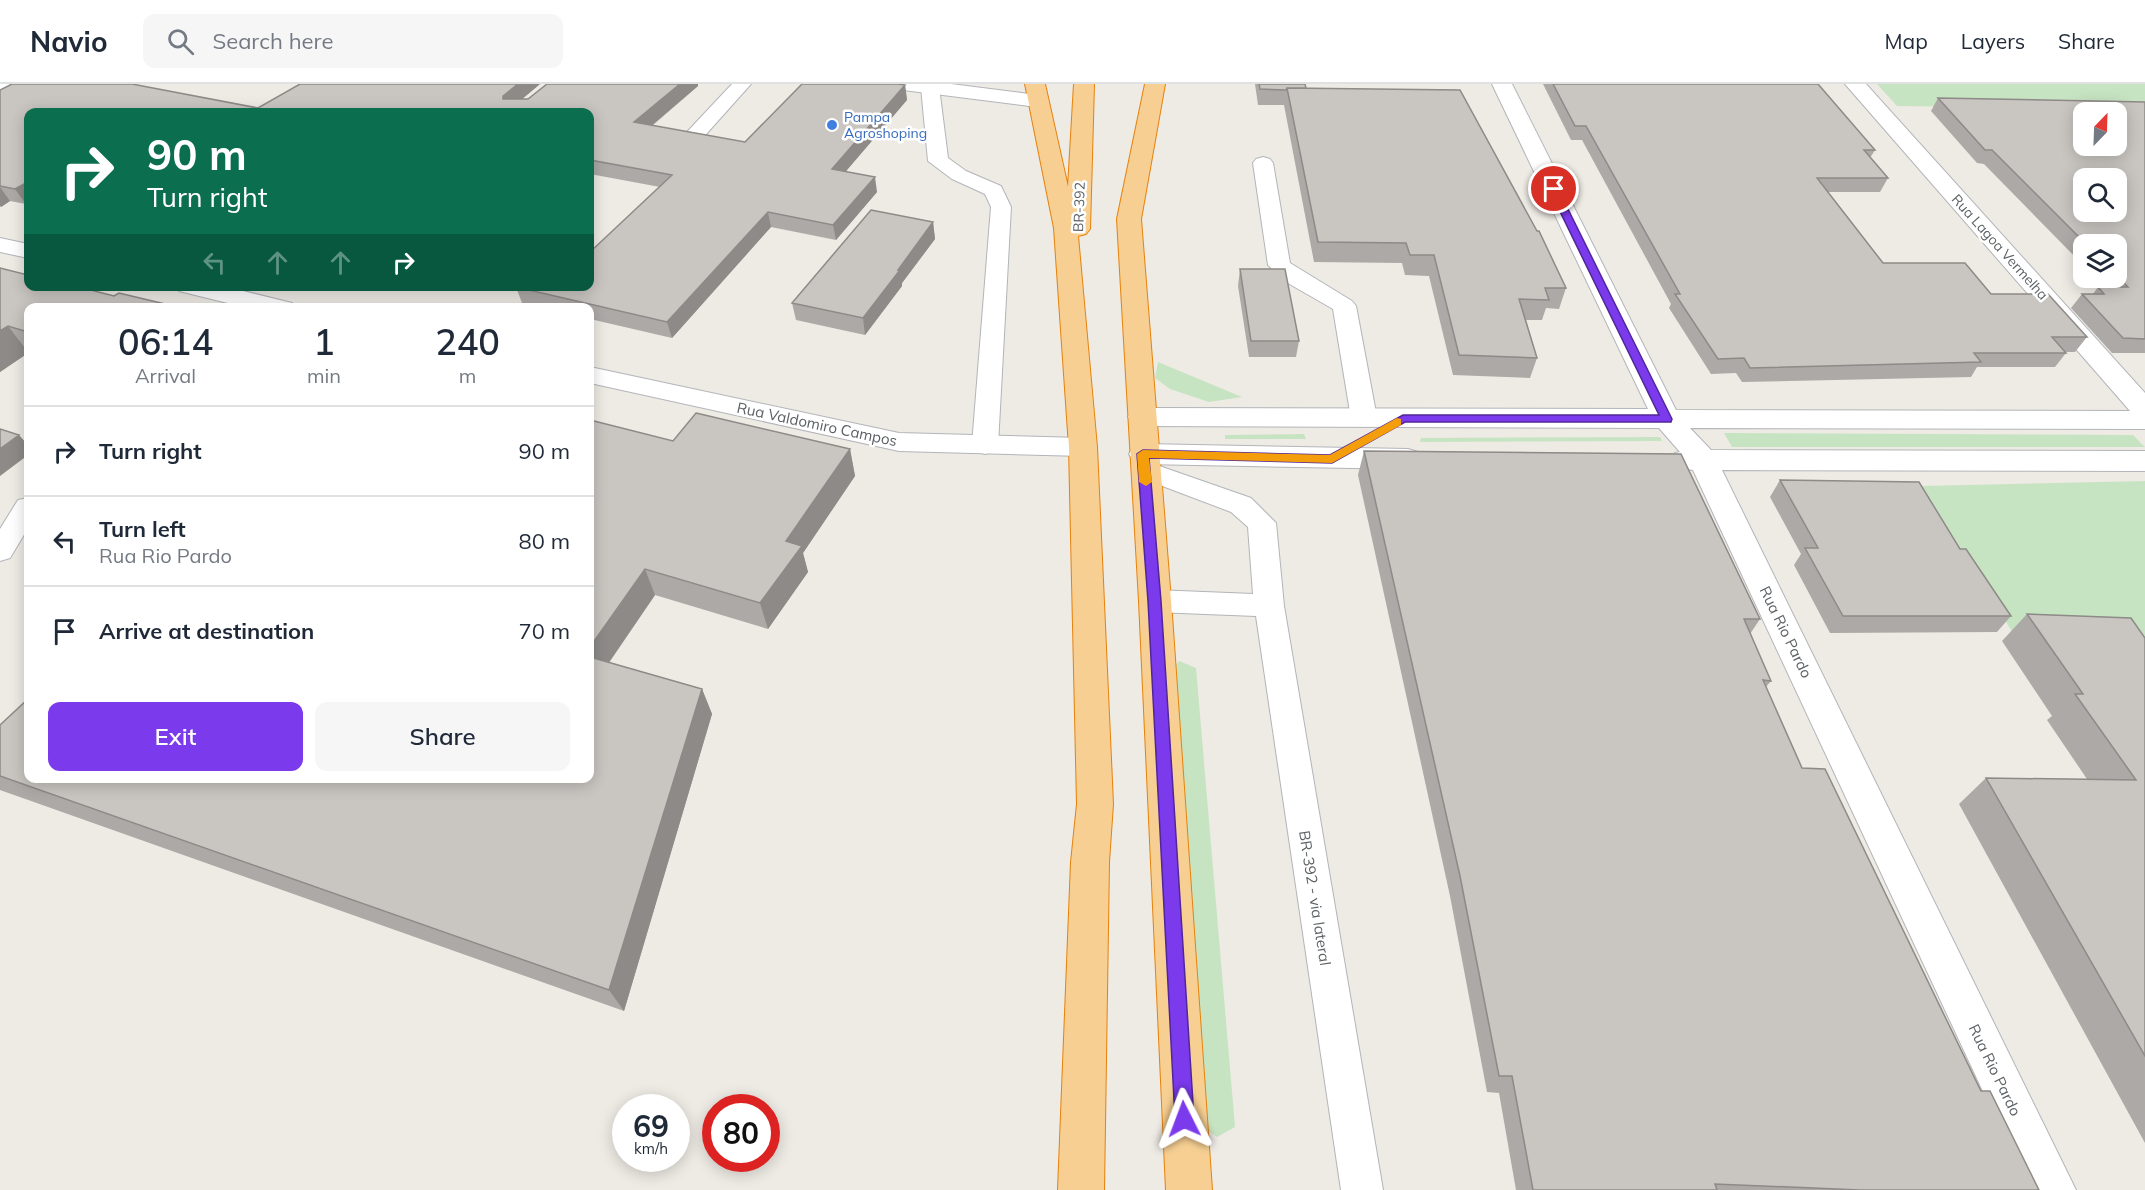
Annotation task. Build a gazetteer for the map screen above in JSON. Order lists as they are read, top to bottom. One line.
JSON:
{"streets":{"highway":["BR-392"],"street":["Rua Lagoa Vermelha","Rua Valdomiro Campos","Rua Rio Pardo"],"lane":["BR-392 - via lateral"]},"crossings":[["BR-392","Rua Valdomiro Campos"]],"places":["Pampa Agroshoping"],"north":"top right","page":{"header":"Navio","search":"Search here","nav":["Map","Layers","Share"],"turn":["90 m","Turn right"],"eta":["06:14","Arrival","1","min","240","m"],"list":[{"name":"Turn right","value":"90 m"},{"name":"Turn left","note":"Rua Rio Pardo","value":"80 m"},{"name":"Arrive at destination","value":"70 m"}],"buttons":["Exit","Share"],"speed":"69 km/h","limit":"80"}}
